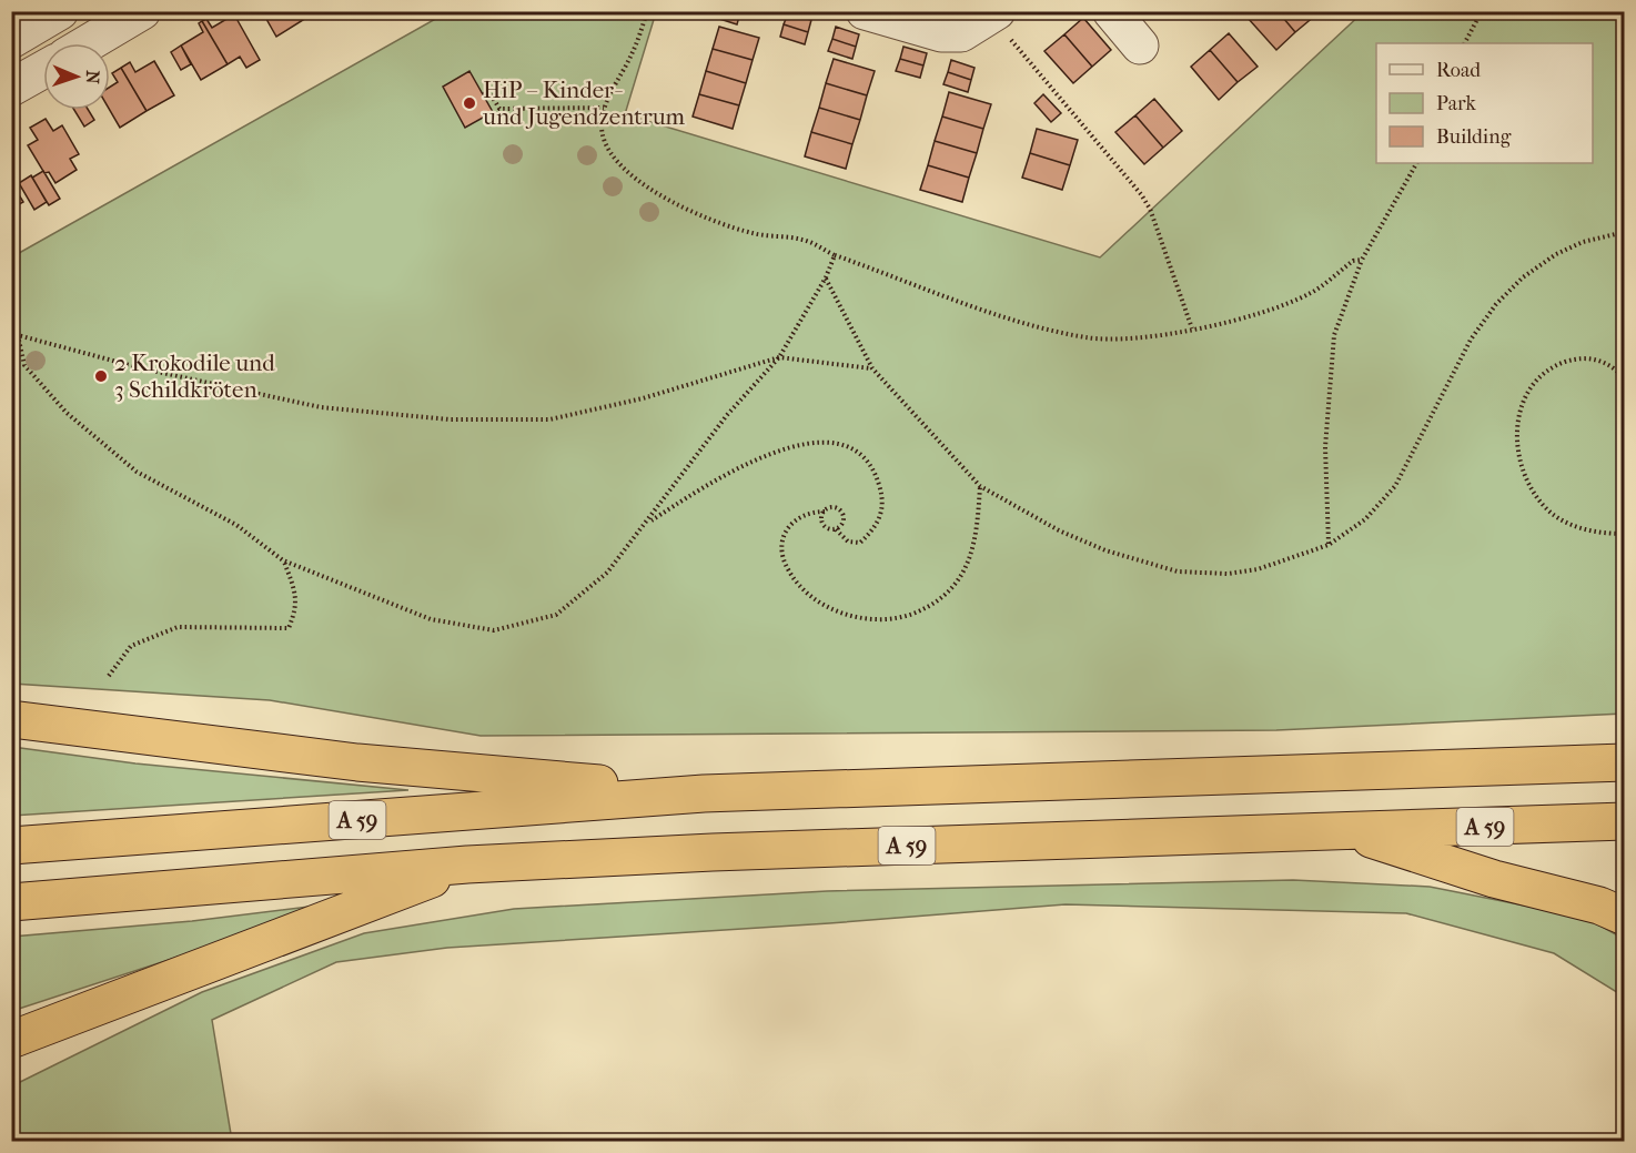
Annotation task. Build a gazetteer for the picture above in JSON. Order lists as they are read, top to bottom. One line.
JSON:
{"streets":{"highway":["A 59"]},"places":["HiP – Kinder- und Jugendzentrum","2 Krokodile und 3 Schildkröten"],"legend":["Road","Park","Building"],"north":"right"}
